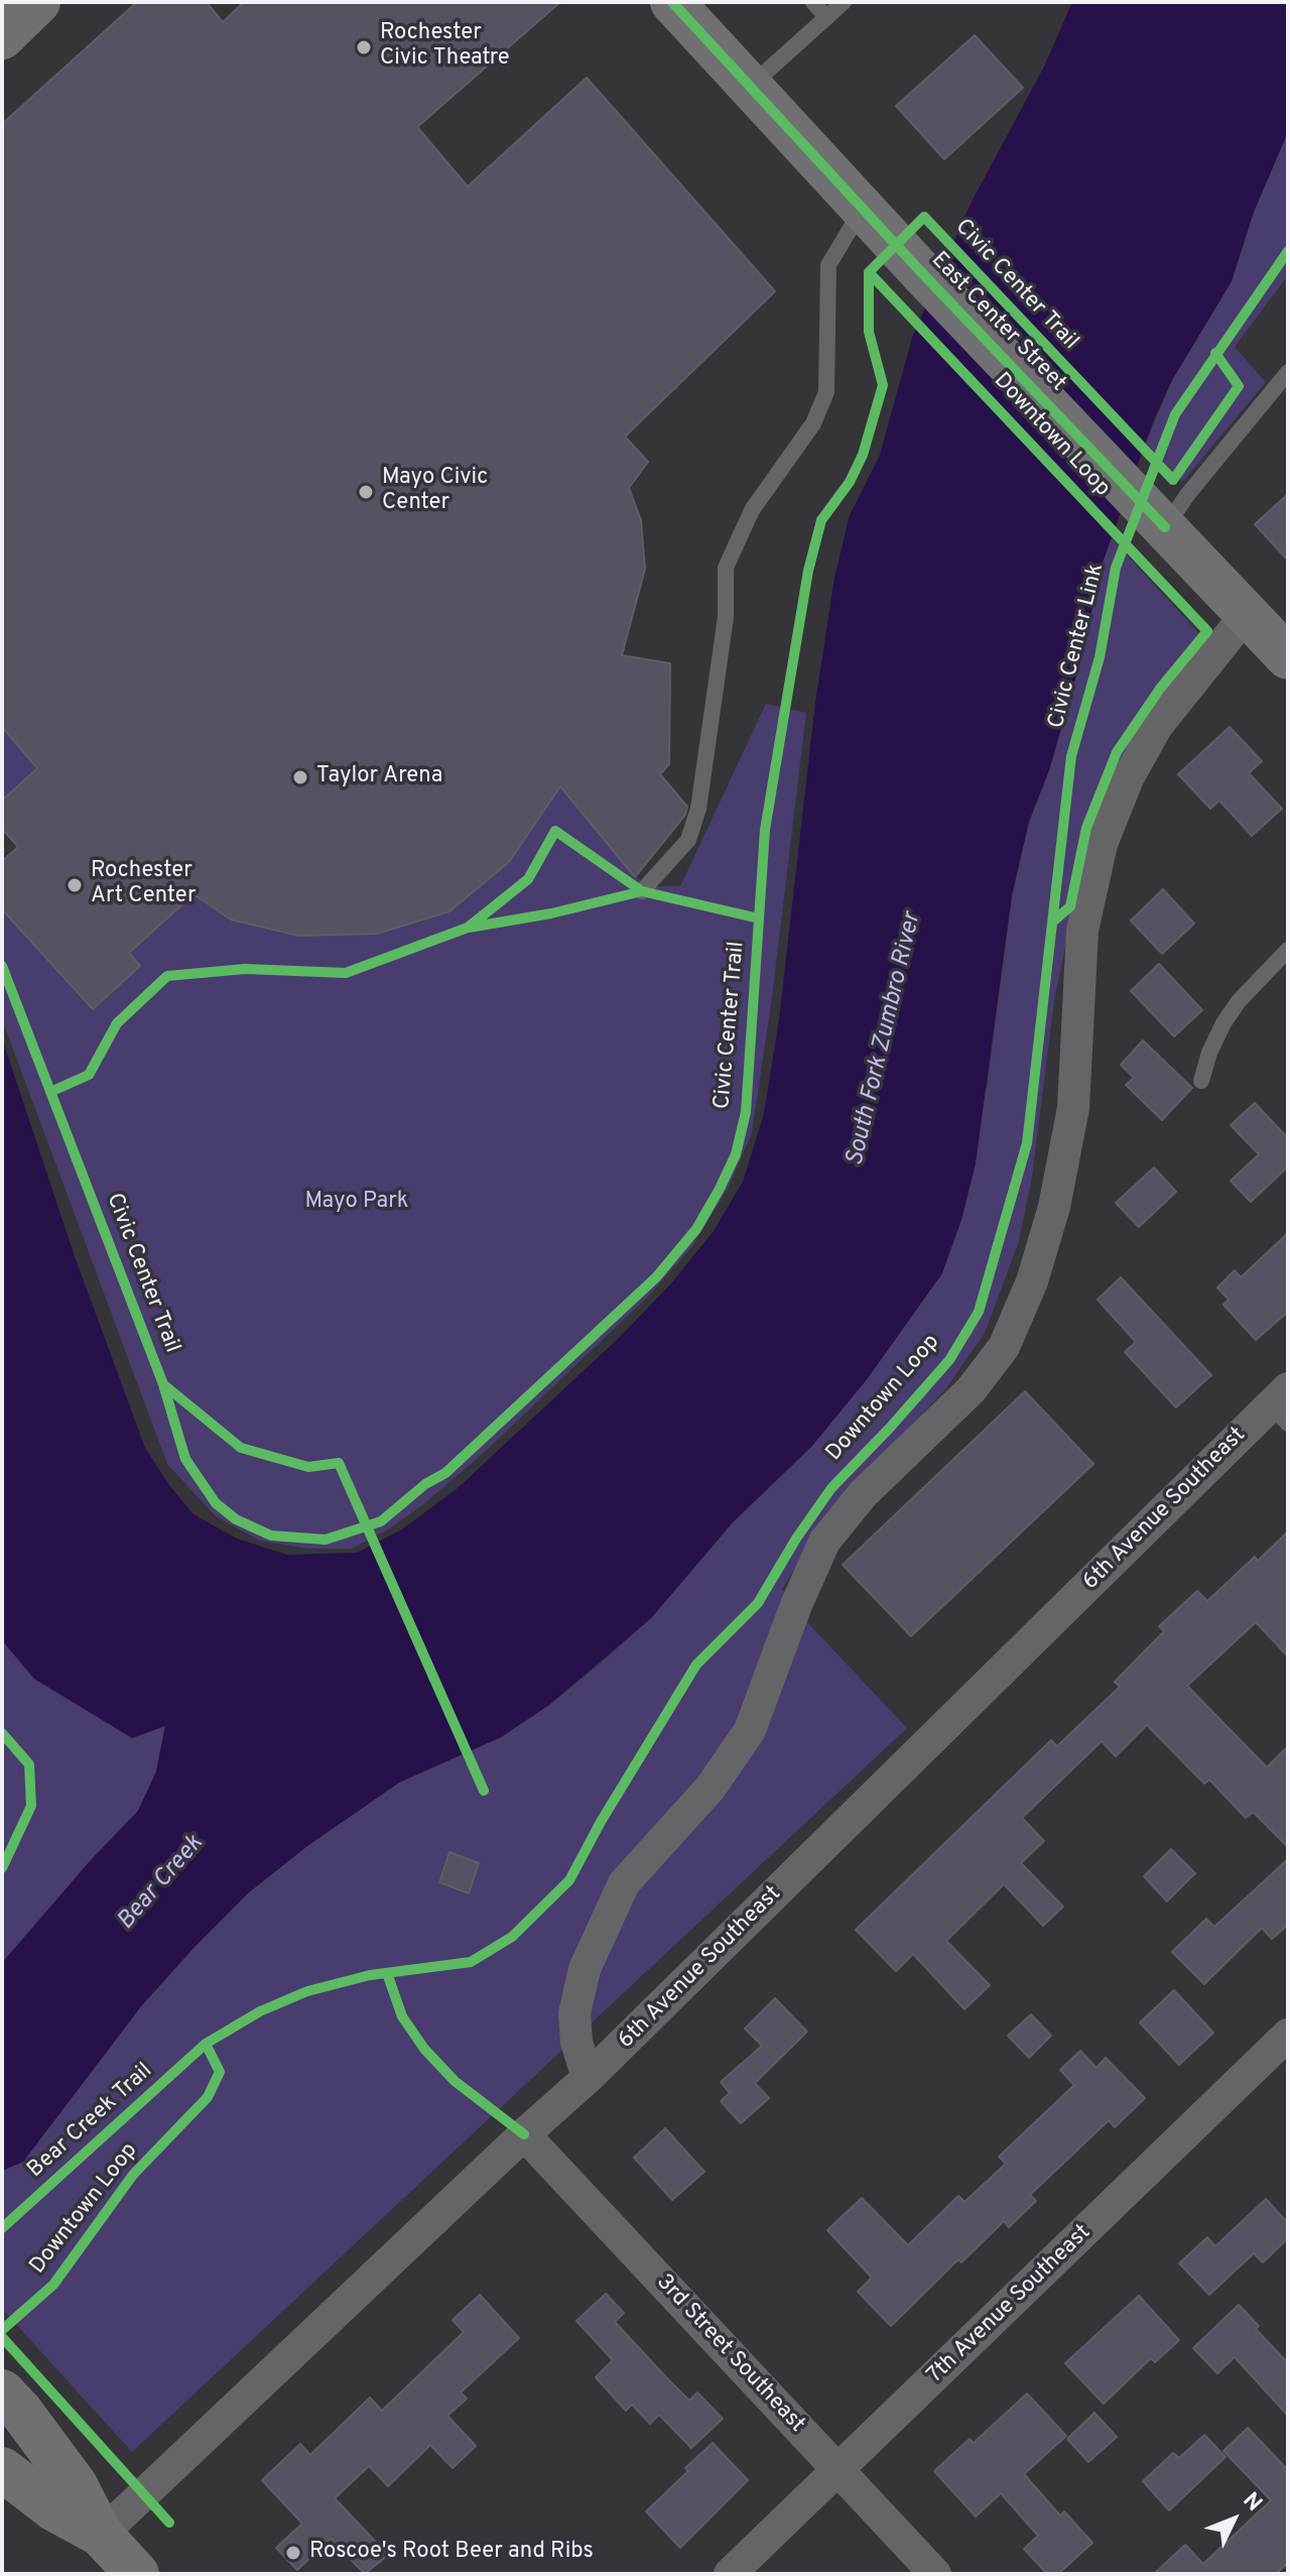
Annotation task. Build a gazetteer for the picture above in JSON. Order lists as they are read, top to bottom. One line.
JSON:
{"streets":{"street":["East Center Street","6th Avenue Southeast","7th Avenue Southeast","3rd Street Southeast"],"cycle path":["Civic Center Trail","Downtown Loop","Civic Center Link"]},"crossings":[["6th Avenue Southeast","3rd Street Southeast"],["7th Avenue Southeast","3rd Street Southeast"]],"water":["South Fork Zumbro River","Bear Creek"],"parks":["Mayo Park"],"places":["Rochester Civic Theatre","Mayo Civic Center","Taylor Arena","Rochester Art Center","Roscoe's Root Beer and Ribs"],"north":"top right"}
